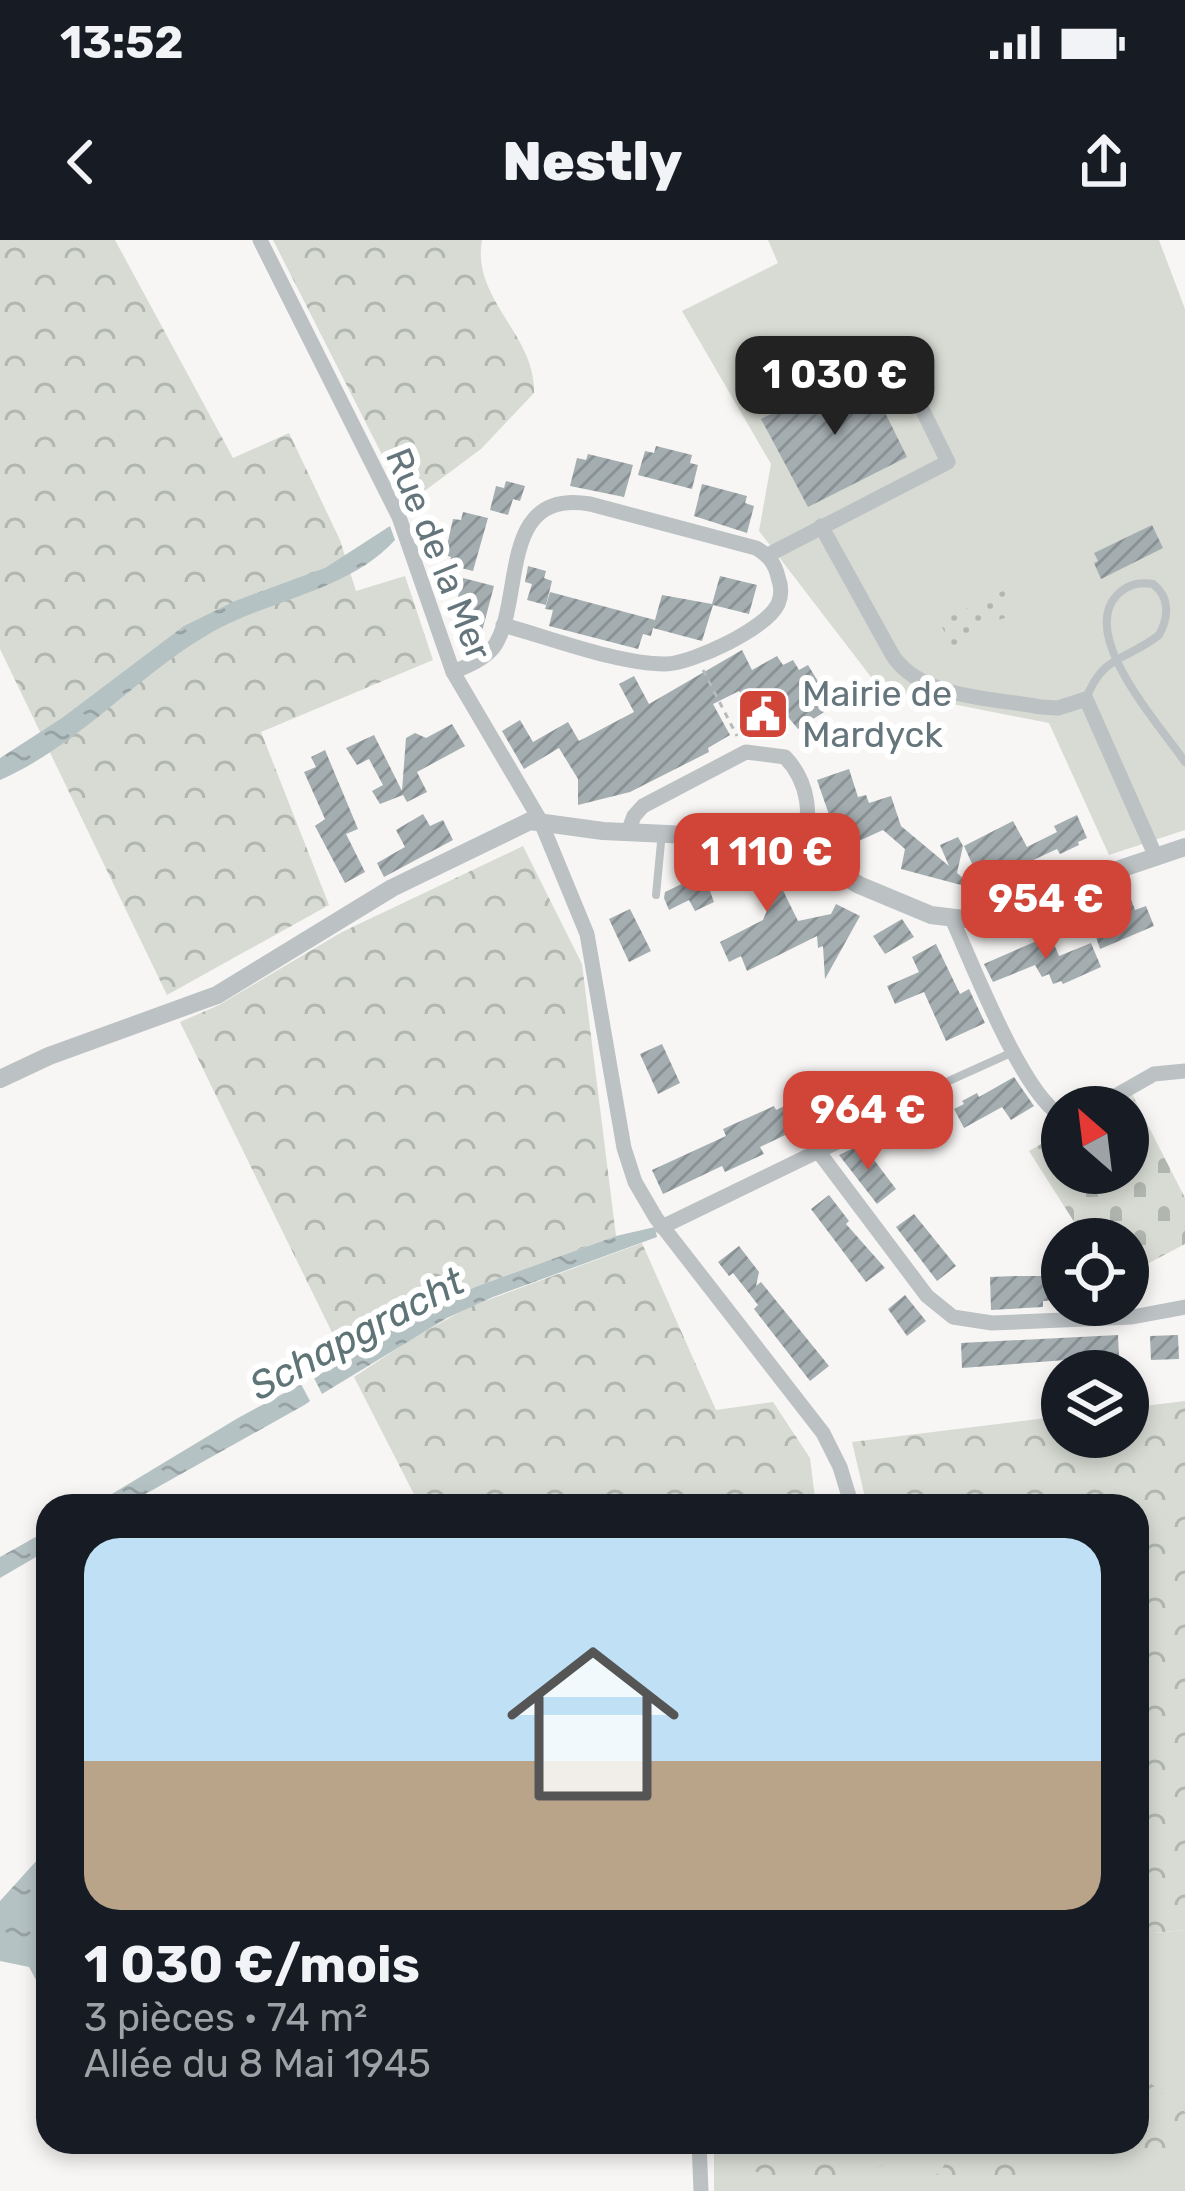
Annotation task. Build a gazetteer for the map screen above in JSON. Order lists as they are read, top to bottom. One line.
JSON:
{"streets":{"street":["Rue de la Mer"]},"water":["Schapgracht"],"places":{"public building":["Mairie de Mardyck"]},"north":"top left","page":{"status":"13:52","header":"Nestly","price":["1 030 €","1 110 €","954 €","964 €"],"list":[{"name":"1 030 €/mois","note":"3 pièces · 74 m² · Allée du 8 Mai 1945"}]}}
